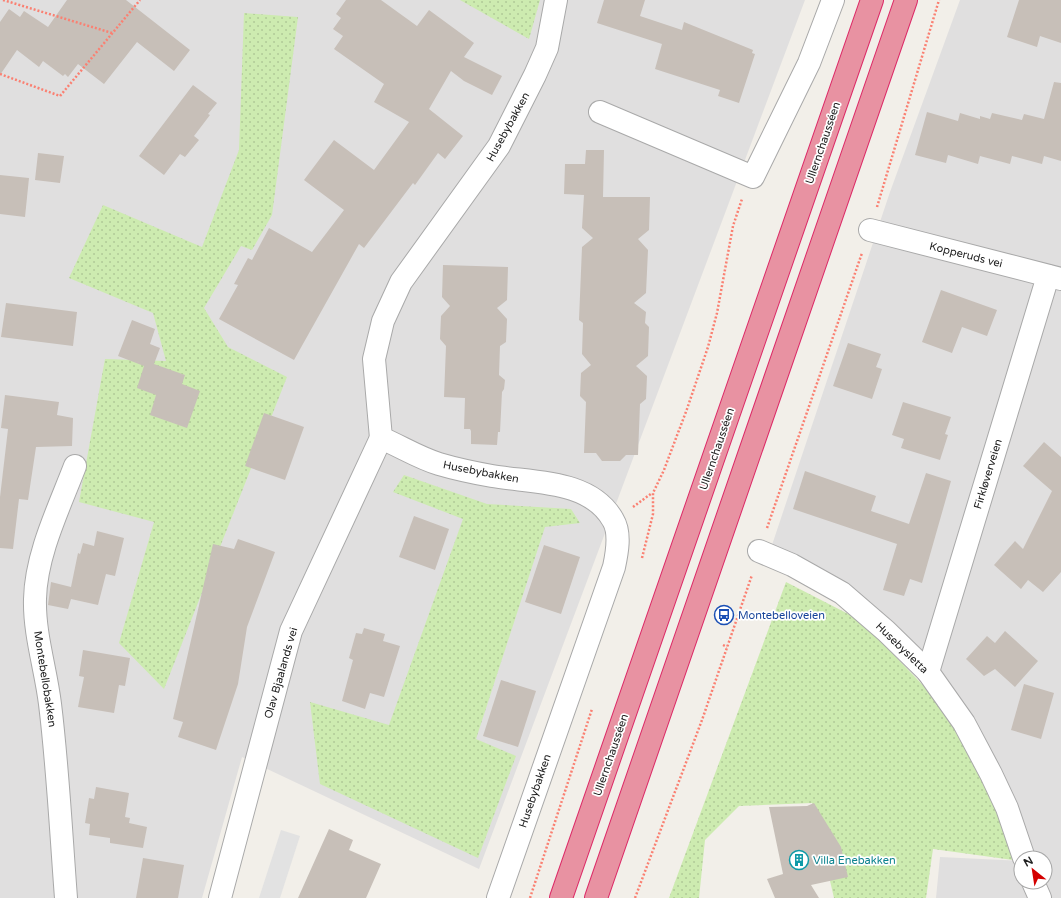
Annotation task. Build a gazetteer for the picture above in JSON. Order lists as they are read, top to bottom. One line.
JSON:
{"streets":{"highway":["Ullernchausséen"],"street":["Husebybakken","Kopperuds vei","Firkløverveien","Husebysletta","Olav Bjaalands vei","Montebellobakken"]},"crossings":[["Husebybakken","Olav Bjaalands vei"],["Kopperuds vei","Firkløverveien"],["Firkløverveien","Husebysletta"]],"places":{"bus stop":["Montebelloveien"],"building":["Villa Enebakken"]},"north":"top left"}
